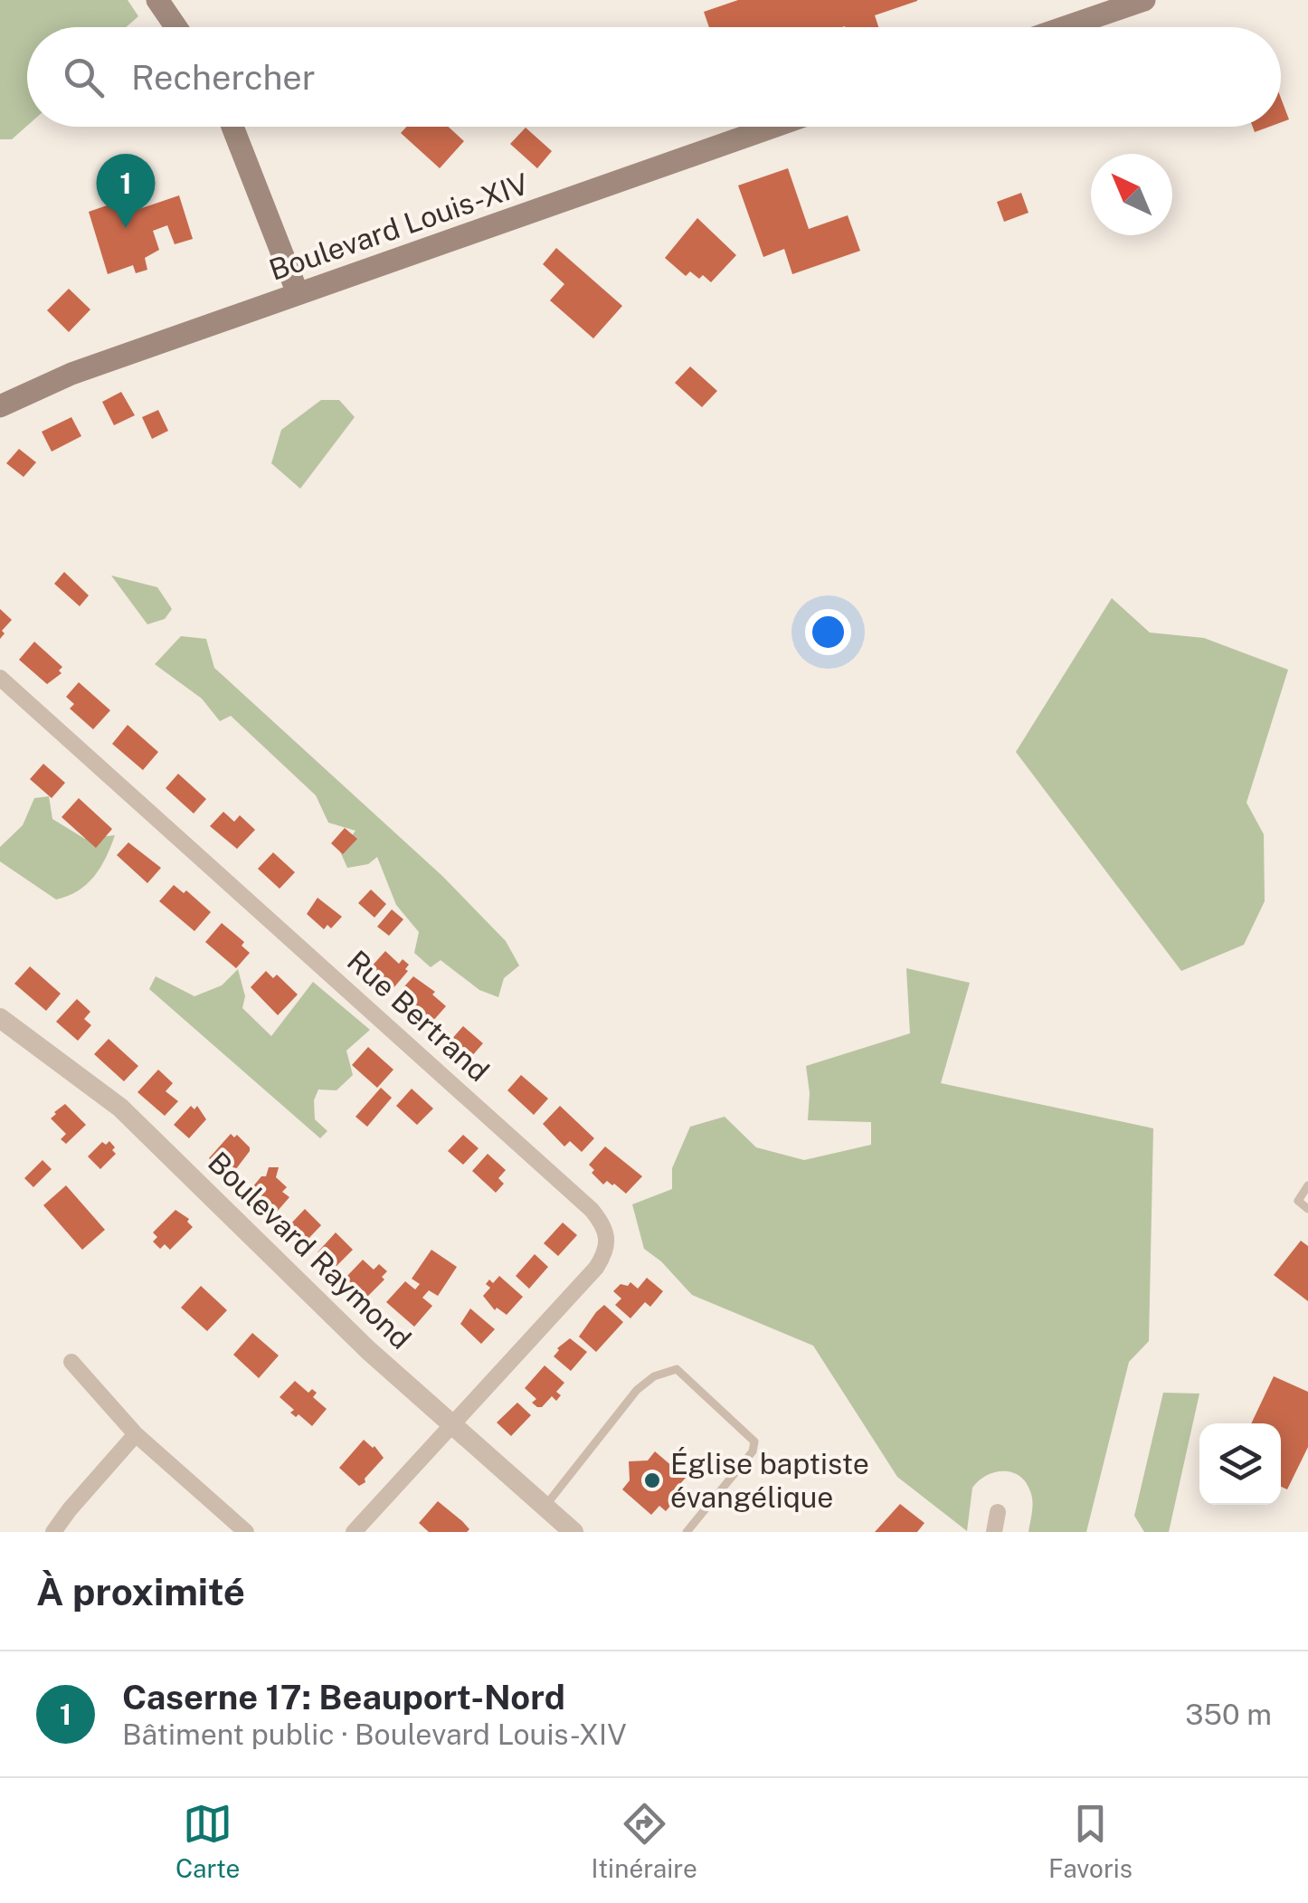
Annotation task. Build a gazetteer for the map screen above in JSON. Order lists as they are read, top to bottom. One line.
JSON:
{"streets":{"main road":["Boulevard Louis-XIV"],"street":["Rue Bertrand","Boulevard Raymond"]},"crossings":[["Rue Bertrand","Boulevard Raymond"]],"places":["Église baptiste évangélique"],"north":"top left","page":{"search":"Rechercher","pins":"1","heading":"À proximité","list":[{"mark":"1","name":"Caserne 17: Beauport-Nord","note":"Bâtiment public · Boulevard Louis-XIV","value":"350 m"}],"nav":["Carte","Itinéraire","Favoris"]}}
